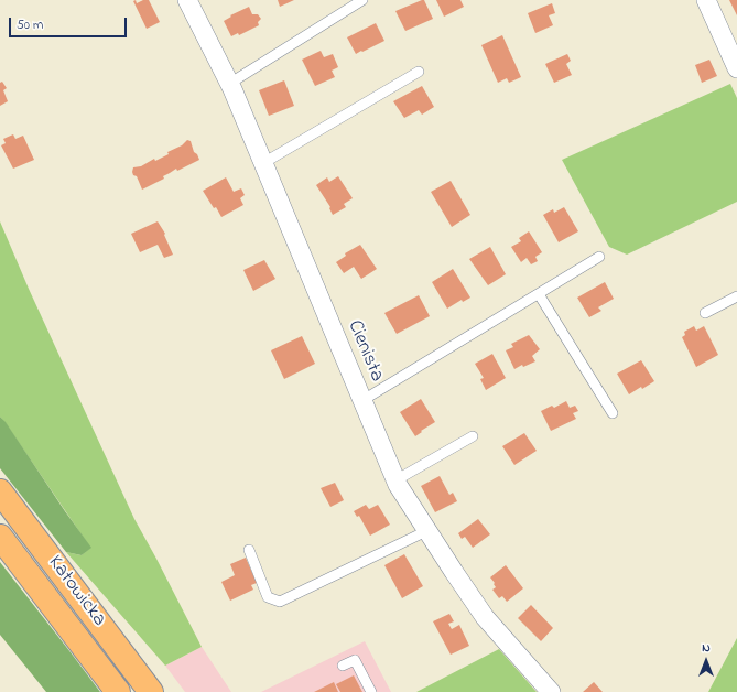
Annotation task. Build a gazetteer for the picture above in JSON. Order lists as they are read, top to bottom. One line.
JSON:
{"streets":{"main road":["Katowicka"],"street":["Cienista"]},"scale_bar":"50 m","north":"top"}
